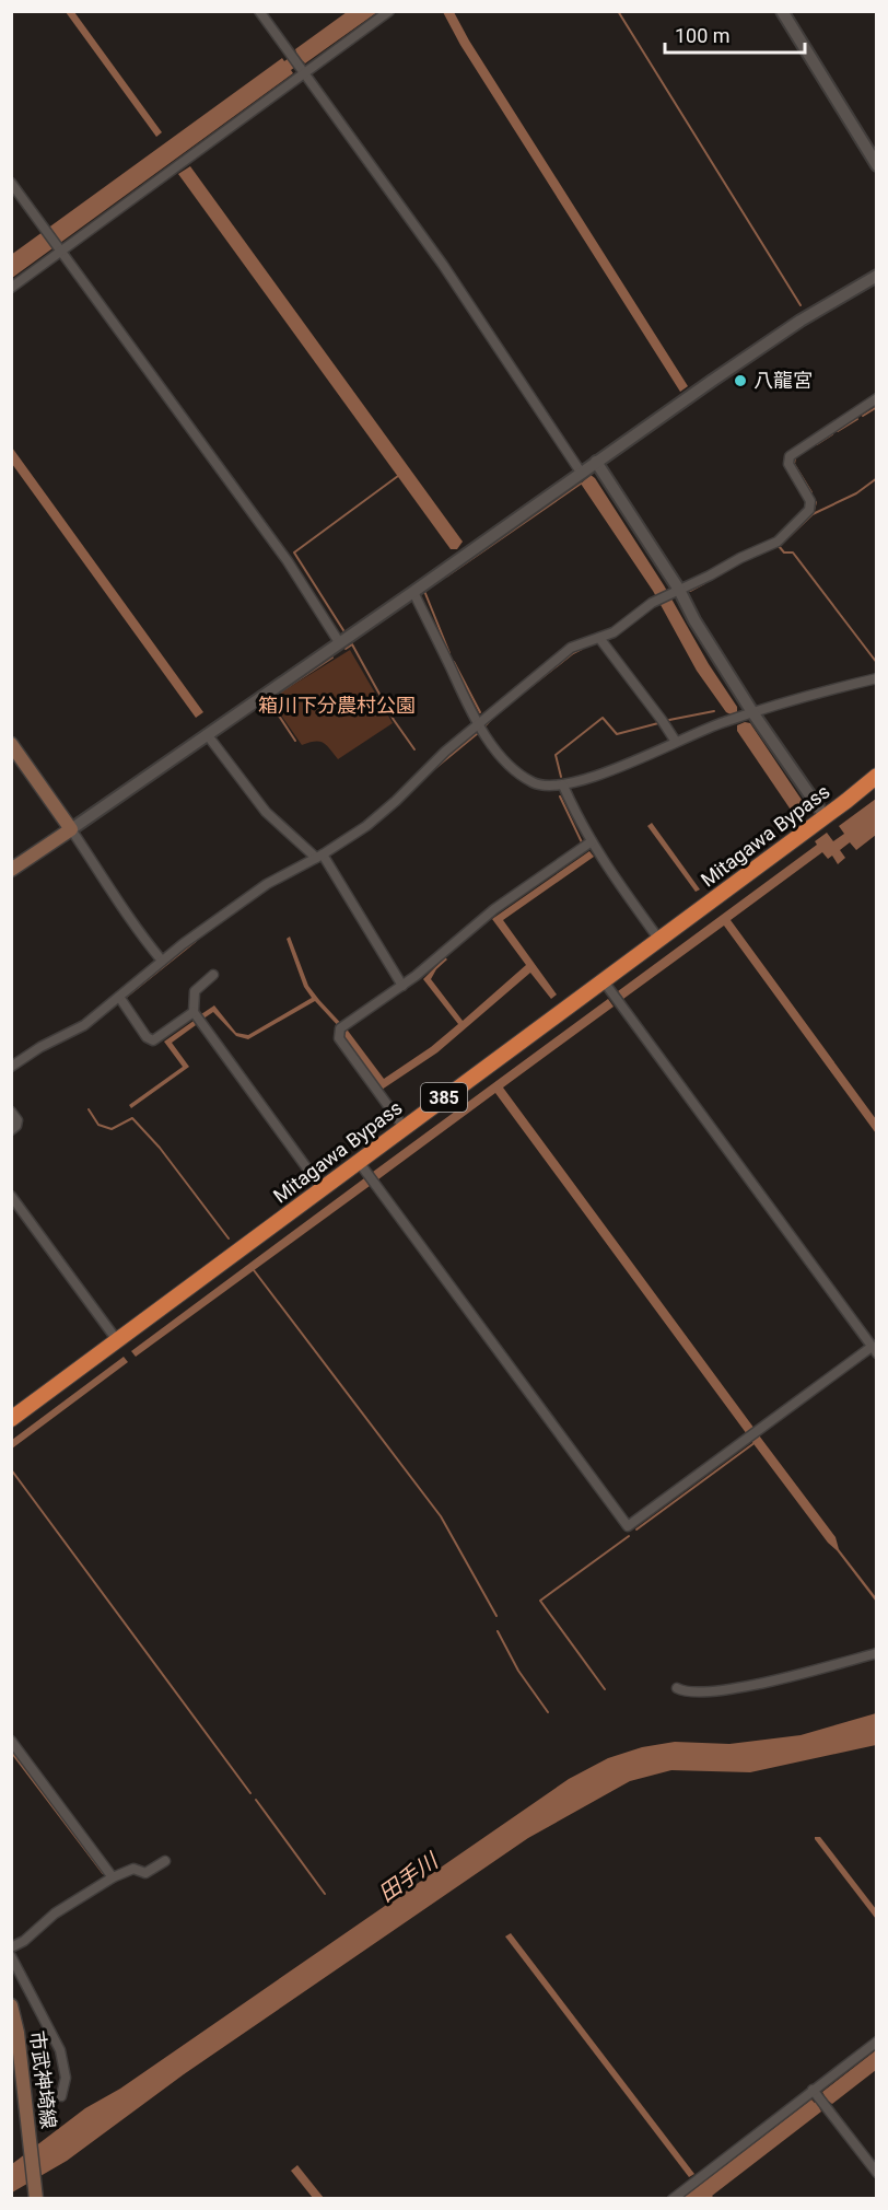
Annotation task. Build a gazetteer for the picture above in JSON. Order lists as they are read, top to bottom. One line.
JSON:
{"streets":{"highway":["Mitagawa Bypass","385"],"main road":["市武神埼線"]},"water":["田手川"],"parks":["箱川下分農村公園"],"places":["八龍宮"],"scale_bar":"100 m"}
